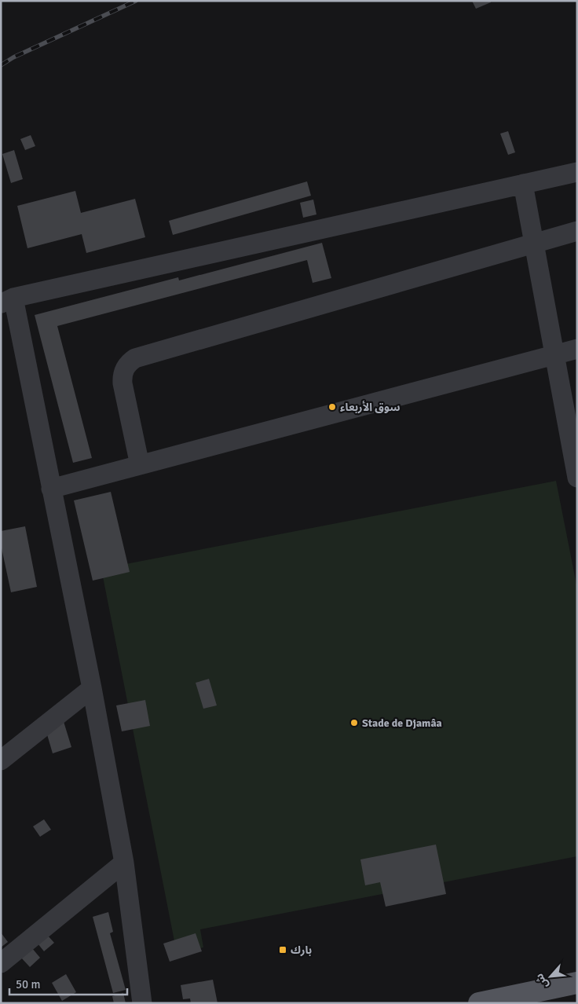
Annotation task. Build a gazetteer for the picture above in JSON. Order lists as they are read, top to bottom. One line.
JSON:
{"places":{"other":["سوق الأربعاء","Stade de Djamâa"],"transit":["بارك"]},"scale_bar":"50 m","north":"bottom left"}
